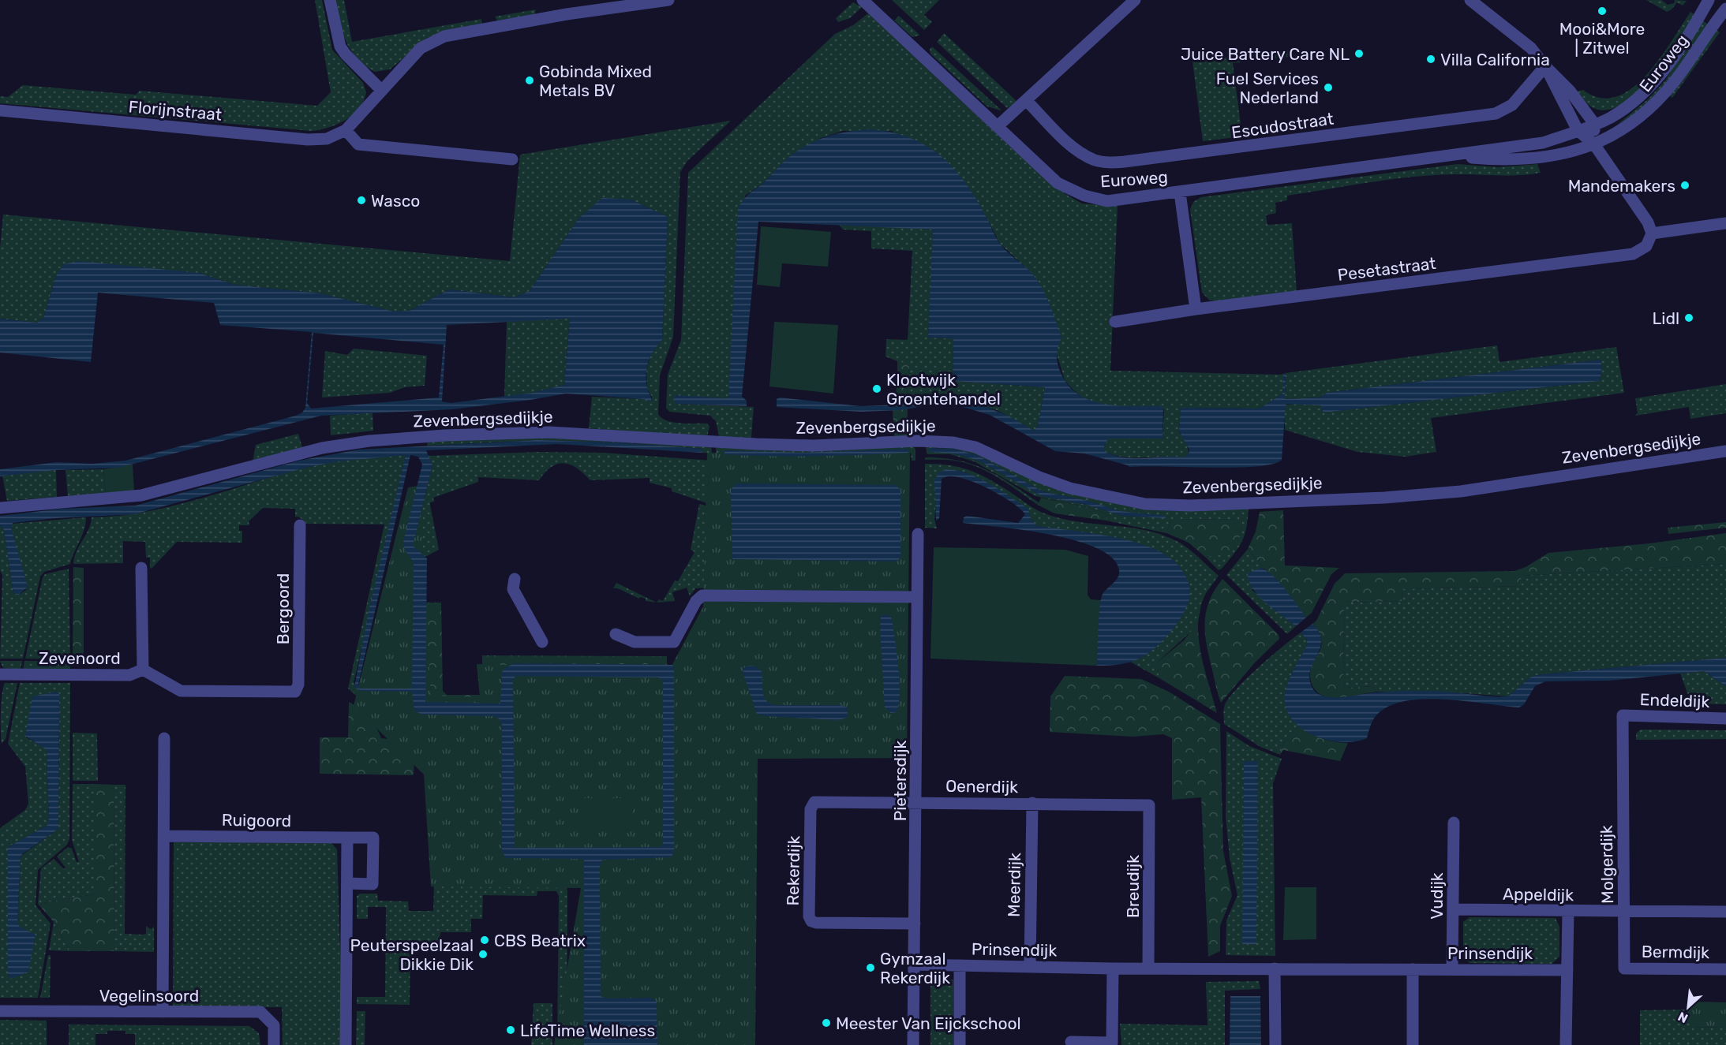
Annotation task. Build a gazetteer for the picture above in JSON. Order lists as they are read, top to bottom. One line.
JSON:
{"streets":{"street":["Euroweg","Florijnstraat","Escudostraat","Pesetastraat","Zevenbergsedijkje","Bergoord","Zevenoord","Endeldijk","Pietersdijk","Oenerdijk","Ruigoord","Molgerdijk","Rekerdijk","Meerdijk","Breudijk","Appeldijk","Vudijk","Prinsendijk","Bermdijk","Vegelinsoord"]},"crossings":[["Bergoord","Zevenoord"],["Endeldijk","Molgerdijk"],["Pietersdijk","Oenerdijk"],["Pietersdijk","Rekerdijk"],["Pietersdijk","Prinsendijk"],["Oenerdijk","Rekerdijk"],["Oenerdijk","Meerdijk"],["Oenerdijk","Breudijk"],["Molgerdijk","Appeldijk"],["Molgerdijk","Bermdijk"],["Meerdijk","Prinsendijk"],["Breudijk","Prinsendijk"],["Appeldijk","Vudijk"],["Appeldijk","Bermdijk"],["Vudijk","Prinsendijk"]],"places":["Mooi&More | Zitwel","Juice Battery Care NL","Villa California","Gobinda Mixed Metals BV","Fuel Services Nederland","Mandemakers","Wasco","Lidl","Klootwijk Groentehandel","CBS Beatrix","Peuterspeelzaal Dikkie Dik","Gymzaal Rekerdijk","Meester Van Eijckschool","LifeTime Wellness"],"north":"bottom left"}
